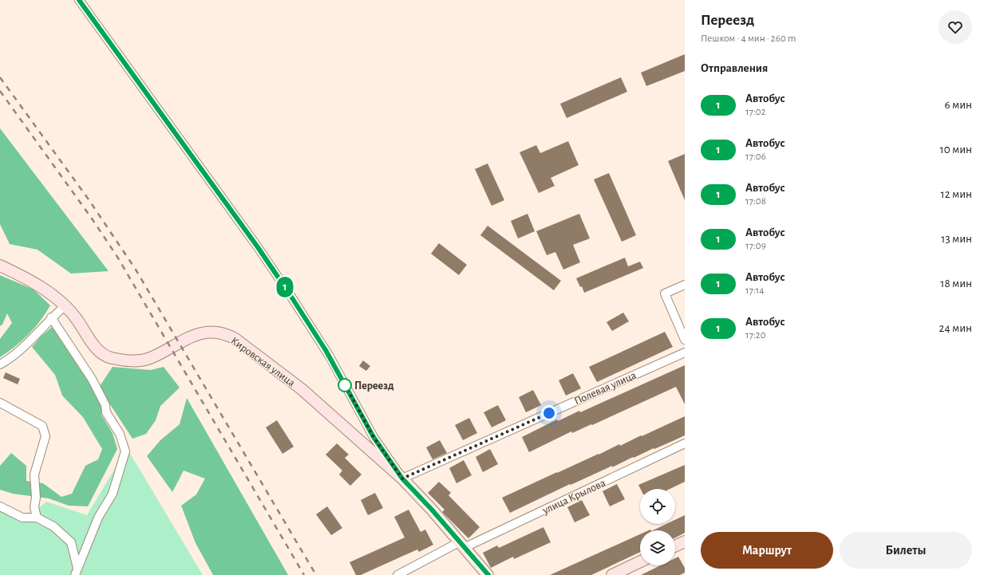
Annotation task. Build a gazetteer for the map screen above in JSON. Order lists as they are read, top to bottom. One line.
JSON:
{"streets":{"main road":["Кировская улица"],"street":["Полевая улица","улица Крылова"]},"crossings":[["Кировская улица","Полевая улица"],["Кировская улица","улица Крылова"]],"places":["Переезд"],"lines":["bus line 1"],"page":{"on_map":"1","heading":[["Переезд","Пешком · 4 мин · 260 m"],"Отправления"],"list":[{"mark":"1","name":"Автобус","note":"17:02","value":"6 мин"},{"mark":"1","name":"Автобус","note":"17:06","value":"10 мин"},{"mark":"1","name":"Автобус","note":"17:08","value":"12 мин"},{"mark":"1","name":"Автобус","note":"17:09","value":"13 мин"},{"mark":"1","name":"Автобус","note":"17:14","value":"18 мин"},{"mark":"1","name":"Автобус","note":"17:20","value":"24 мин"}],"buttons":["Маршрут","Билеты"]}}
